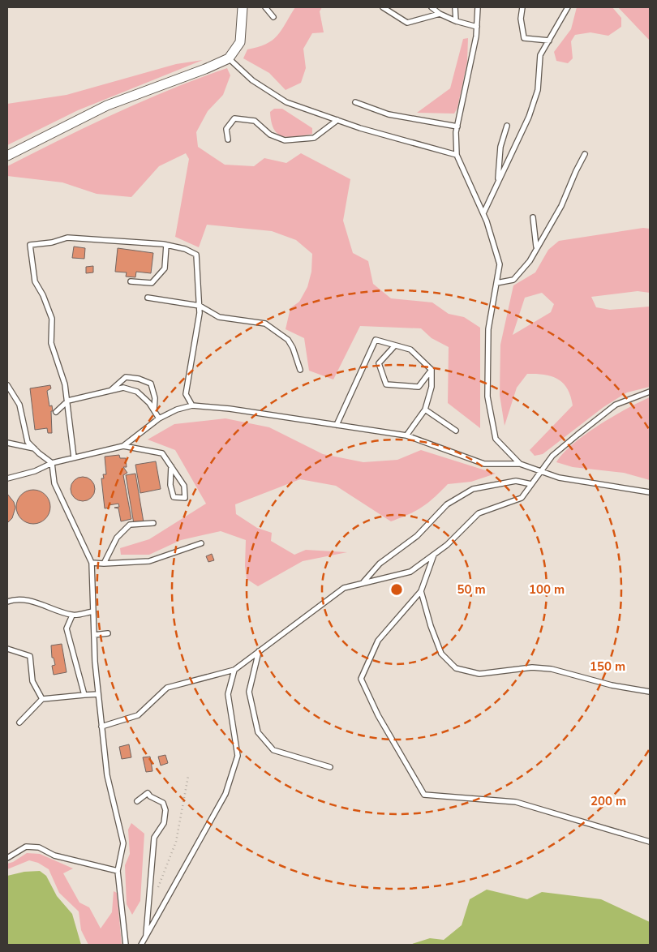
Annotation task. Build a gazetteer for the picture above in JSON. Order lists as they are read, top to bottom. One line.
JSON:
{"rings":["50 m","100 m","150 m","200 m"]}
